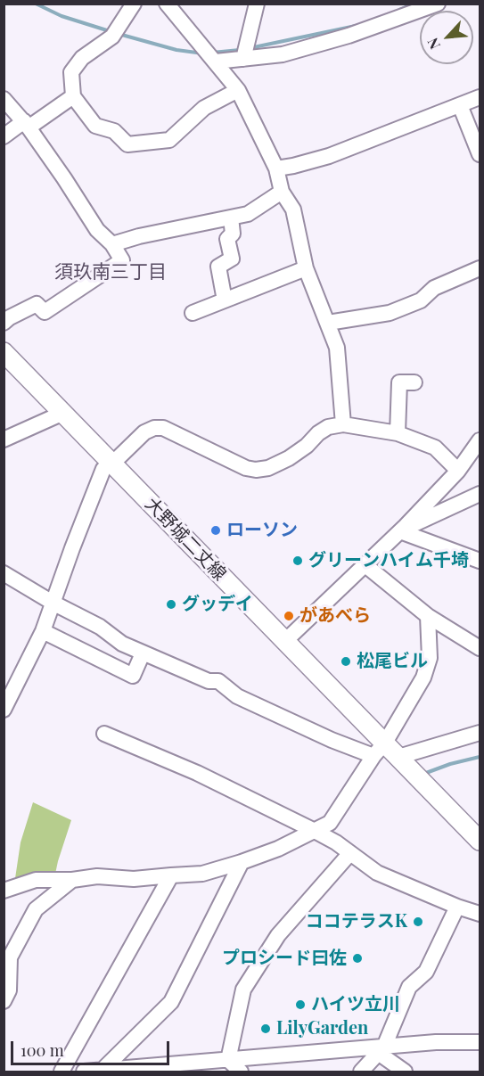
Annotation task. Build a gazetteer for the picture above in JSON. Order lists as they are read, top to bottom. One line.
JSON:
{"streets":{"main road":["大野城二丈線"]},"districts":["須玖南三丁目"],"places":["ローソン","グリーンハイム千埼","グッデイ","があべら","松尾ビル","ココテラスK","プロシード曰佐","ハイツ立川","LilyGarden"],"scale_bar":"100 m","north":"bottom left"}
